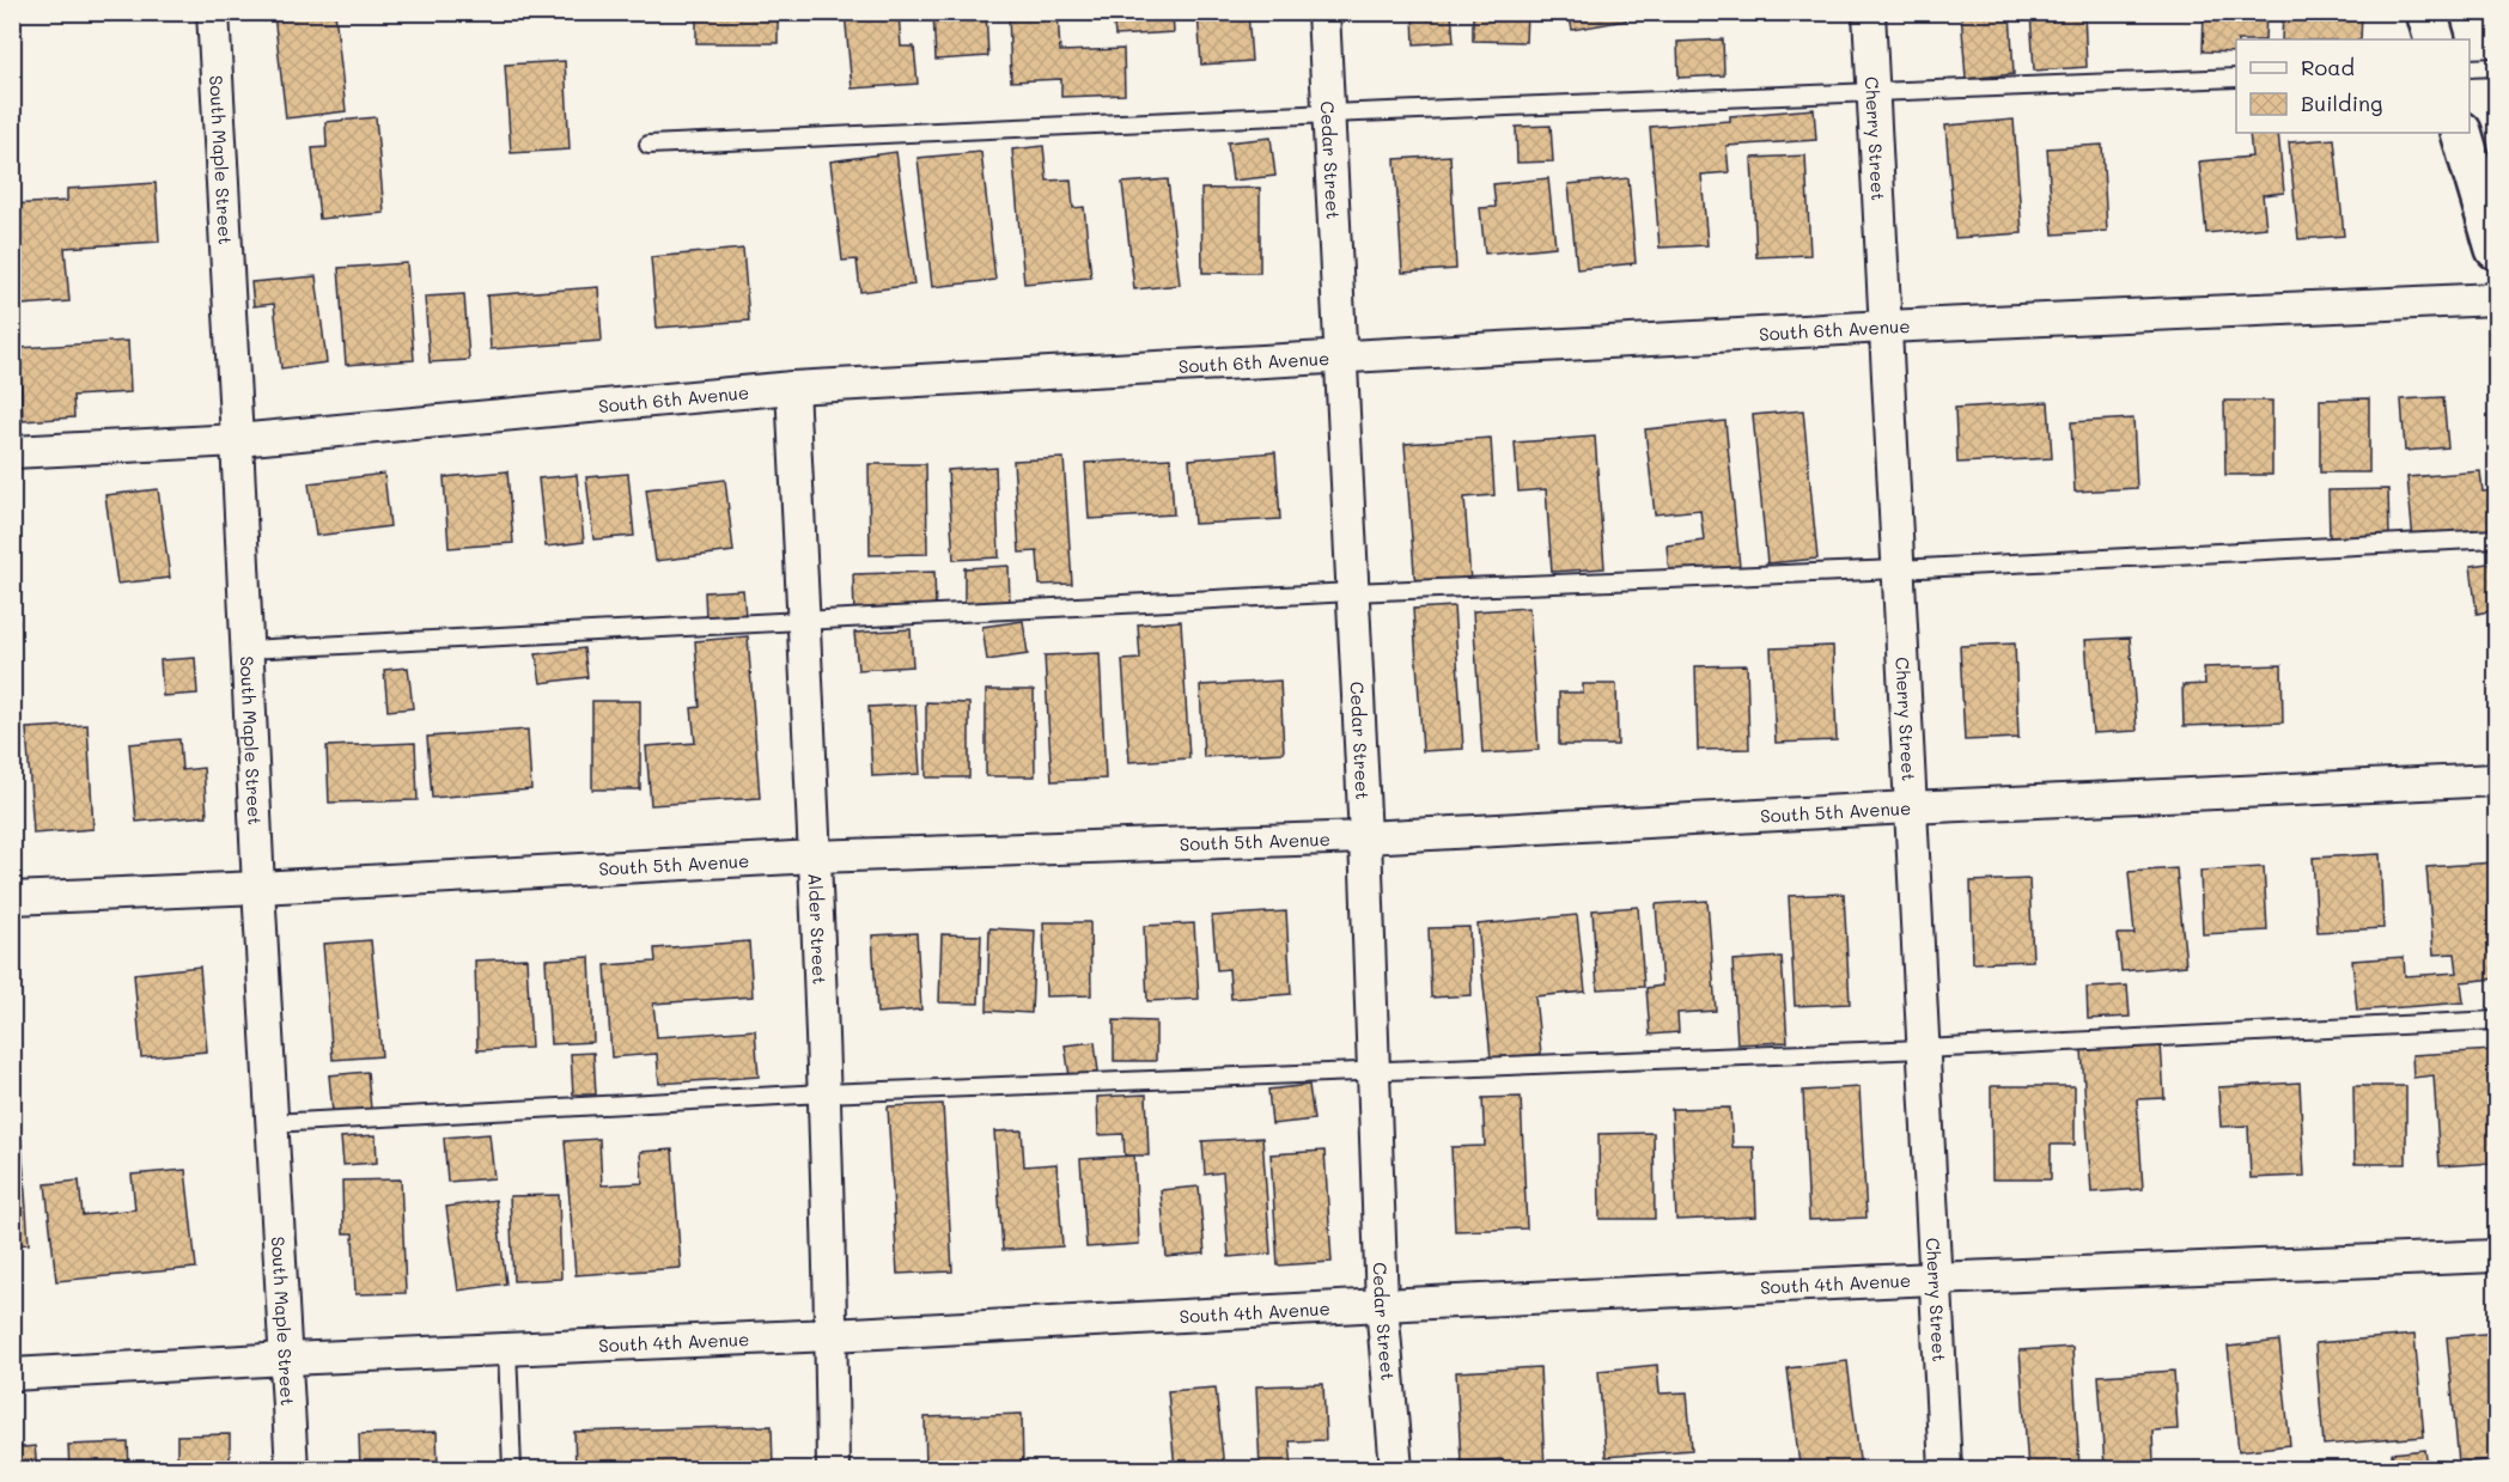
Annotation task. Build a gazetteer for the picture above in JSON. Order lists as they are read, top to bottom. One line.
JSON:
{"streets":{"street":["Cherry Street","South Maple Street","Cedar Street","South 6th Avenue","South 5th Avenue","Alder Street","South 4th Avenue"]},"crossings":[["Cherry Street","South 6th Avenue"],["Cherry Street","South 5th Avenue"],["Cherry Street","South 4th Avenue"],["South Maple Street","South 6th Avenue"],["South Maple Street","South 5th Avenue"],["South Maple Street","South 4th Avenue"],["Cedar Street","South 6th Avenue"],["Cedar Street","South 5th Avenue"],["Cedar Street","South 4th Avenue"],["South 6th Avenue","Alder Street"],["South 5th Avenue","Alder Street"],["Alder Street","South 4th Avenue"]],"legend":["Road","Building"]}
